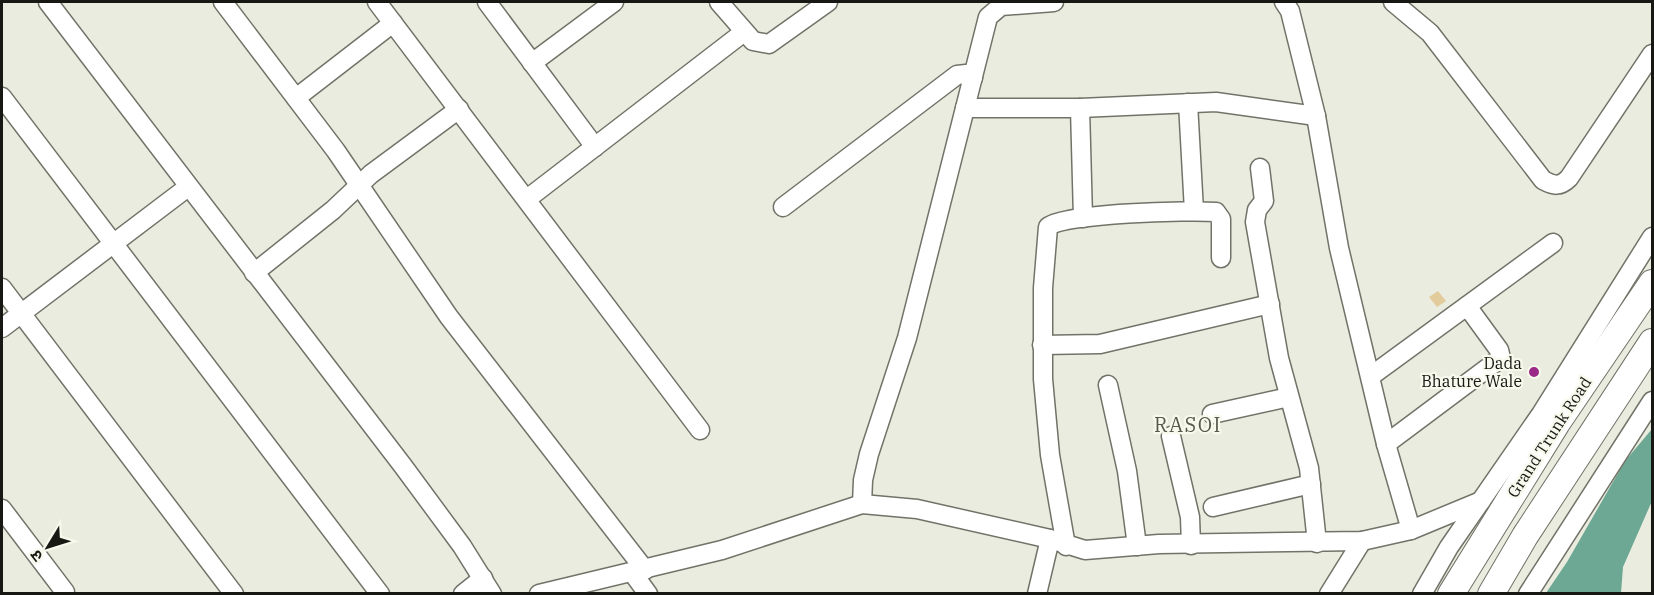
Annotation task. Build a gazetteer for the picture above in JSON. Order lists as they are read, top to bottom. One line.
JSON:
{"streets":{"highway":["Grand Trunk Road"]},"districts":["RASOI"],"places":["Dada Bhature Wale"],"north":"bottom left"}
